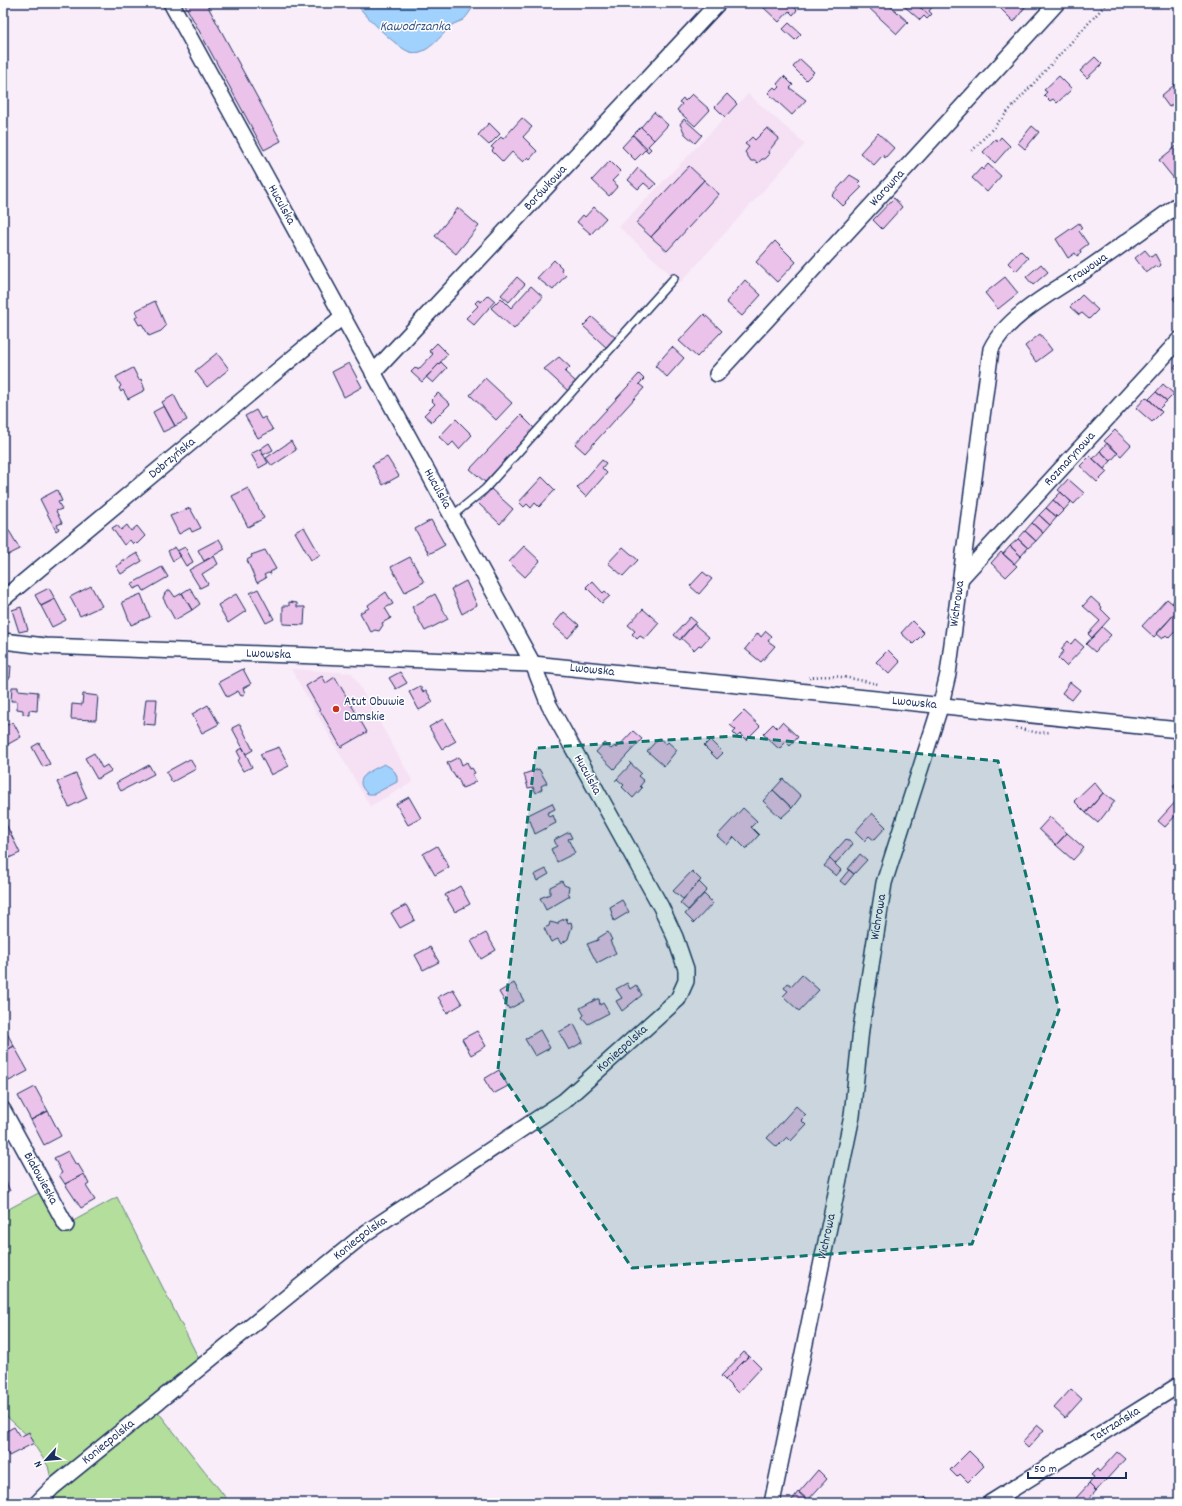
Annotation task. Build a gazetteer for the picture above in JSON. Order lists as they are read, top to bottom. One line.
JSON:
{"streets":{"street":["Borówkowa","Warowna","Huculska","Trawowa","Dobrzyńska","Rozmarynowa","Wichrowa","Lwowska","Koniecpolska","Białowieska","Tatrzańska"]},"crossings":[["Borówkowa","Huculska"],["Huculska","Dobrzyńska"],["Huculska","Lwowska"],["Huculska","Koniecpolska"],["Trawowa","Wichrowa"],["Rozmarynowa","Wichrowa"],["Wichrowa","Lwowska"]],"water":["Kawodrzanka"],"places":["Atut Obuwie Damskie"],"scale_bar":"50 m","north":"bottom left"}
